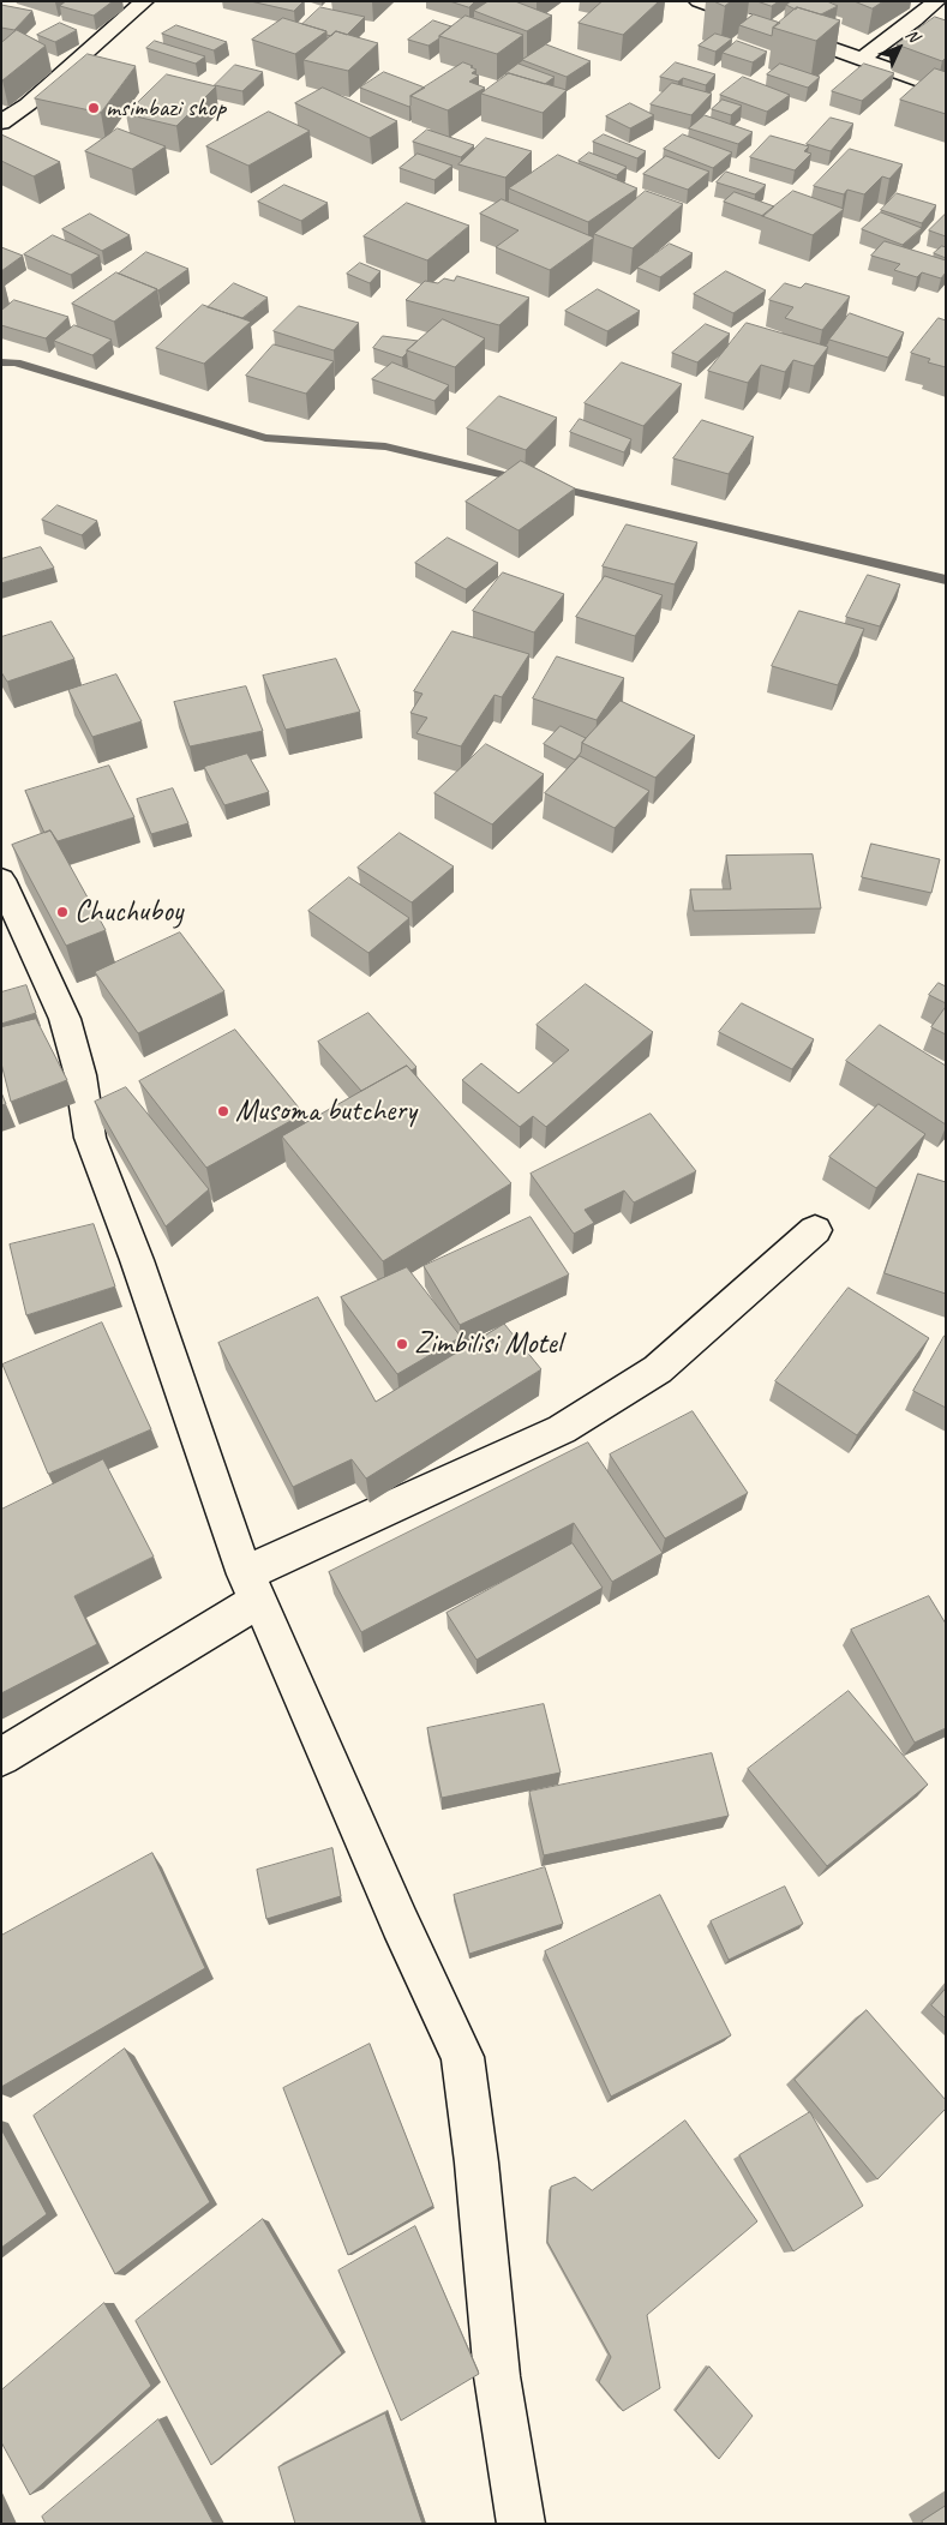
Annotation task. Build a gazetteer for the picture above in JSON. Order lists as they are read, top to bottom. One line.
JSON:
{"places":["msimbazi shop","Chuchuboy","Musoma butchery","Zimbilisi Motel"],"north":"top right"}
